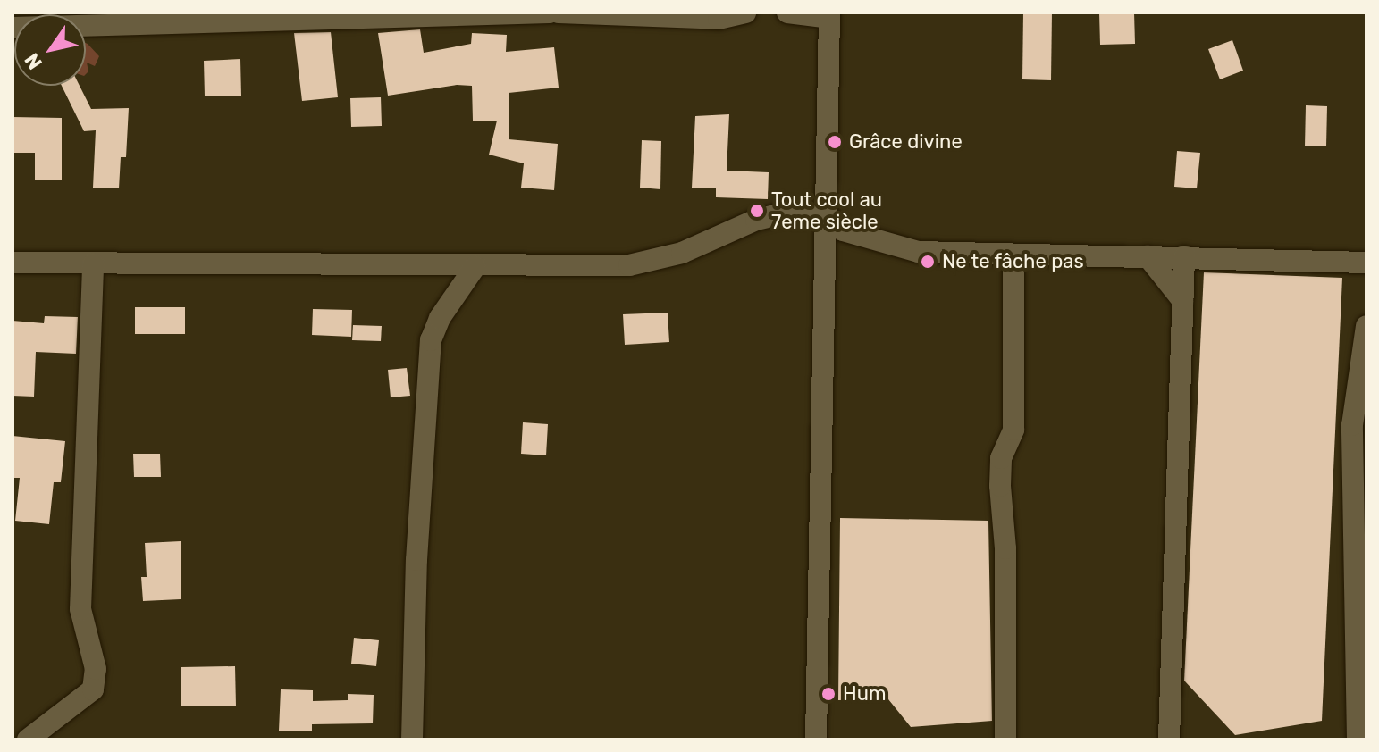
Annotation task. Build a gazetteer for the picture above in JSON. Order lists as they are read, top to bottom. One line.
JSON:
{"places":["Grâce divine","Tout cool au 7eme siècle","Ne te fâche pas","Hum"],"north":"bottom left"}
